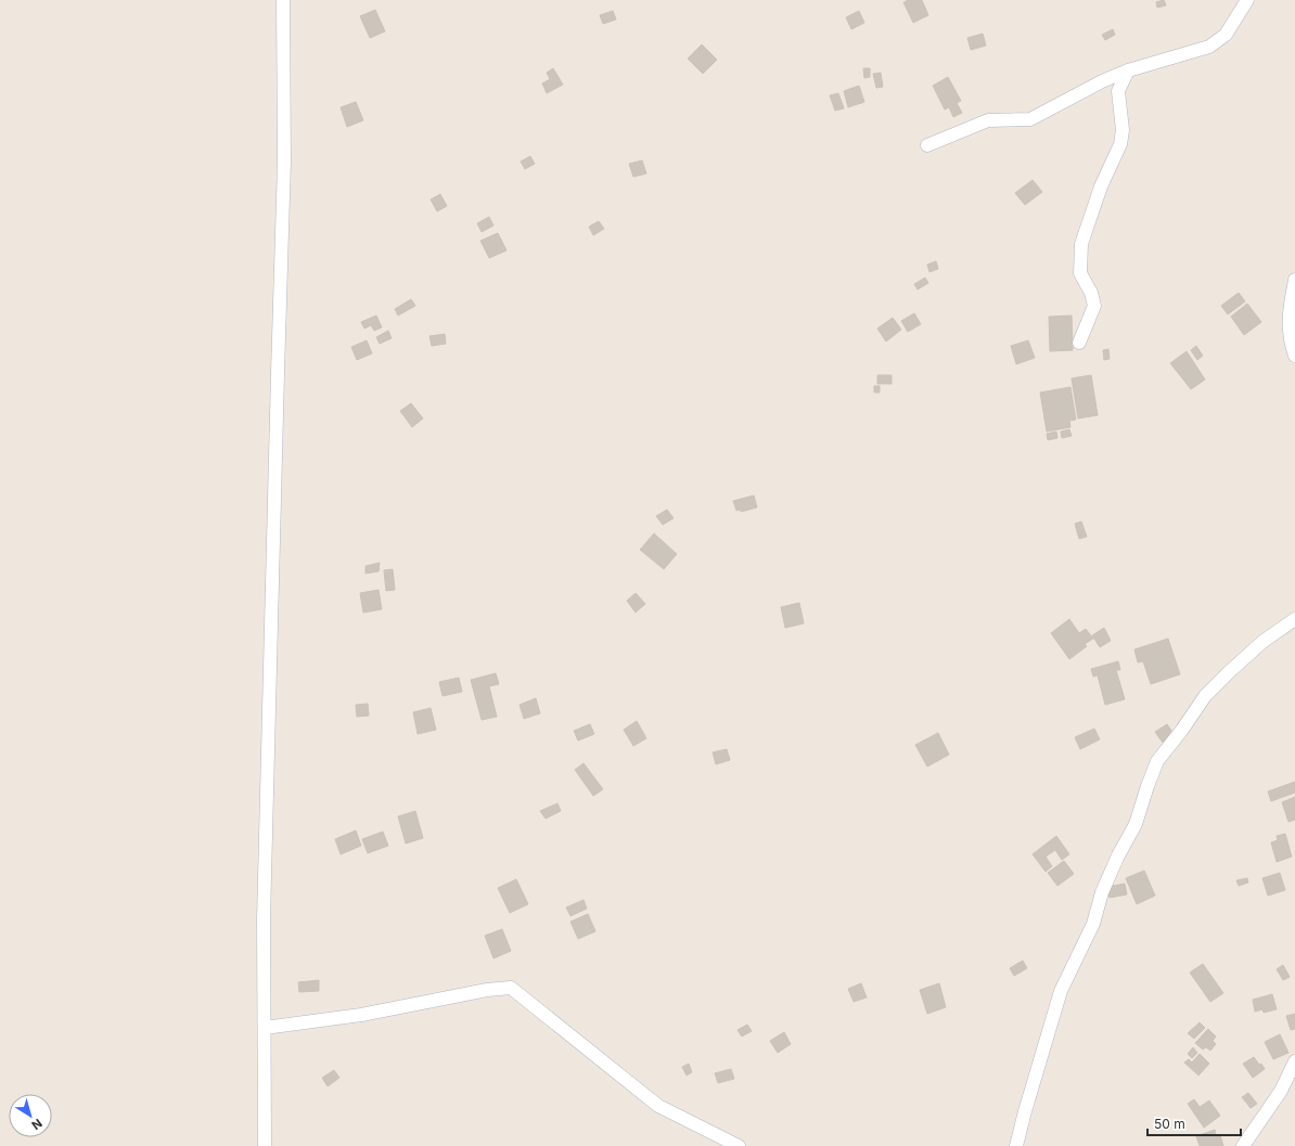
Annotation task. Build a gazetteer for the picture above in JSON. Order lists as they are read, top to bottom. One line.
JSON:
{"scale_bar":"50 m","north":"bottom right"}
